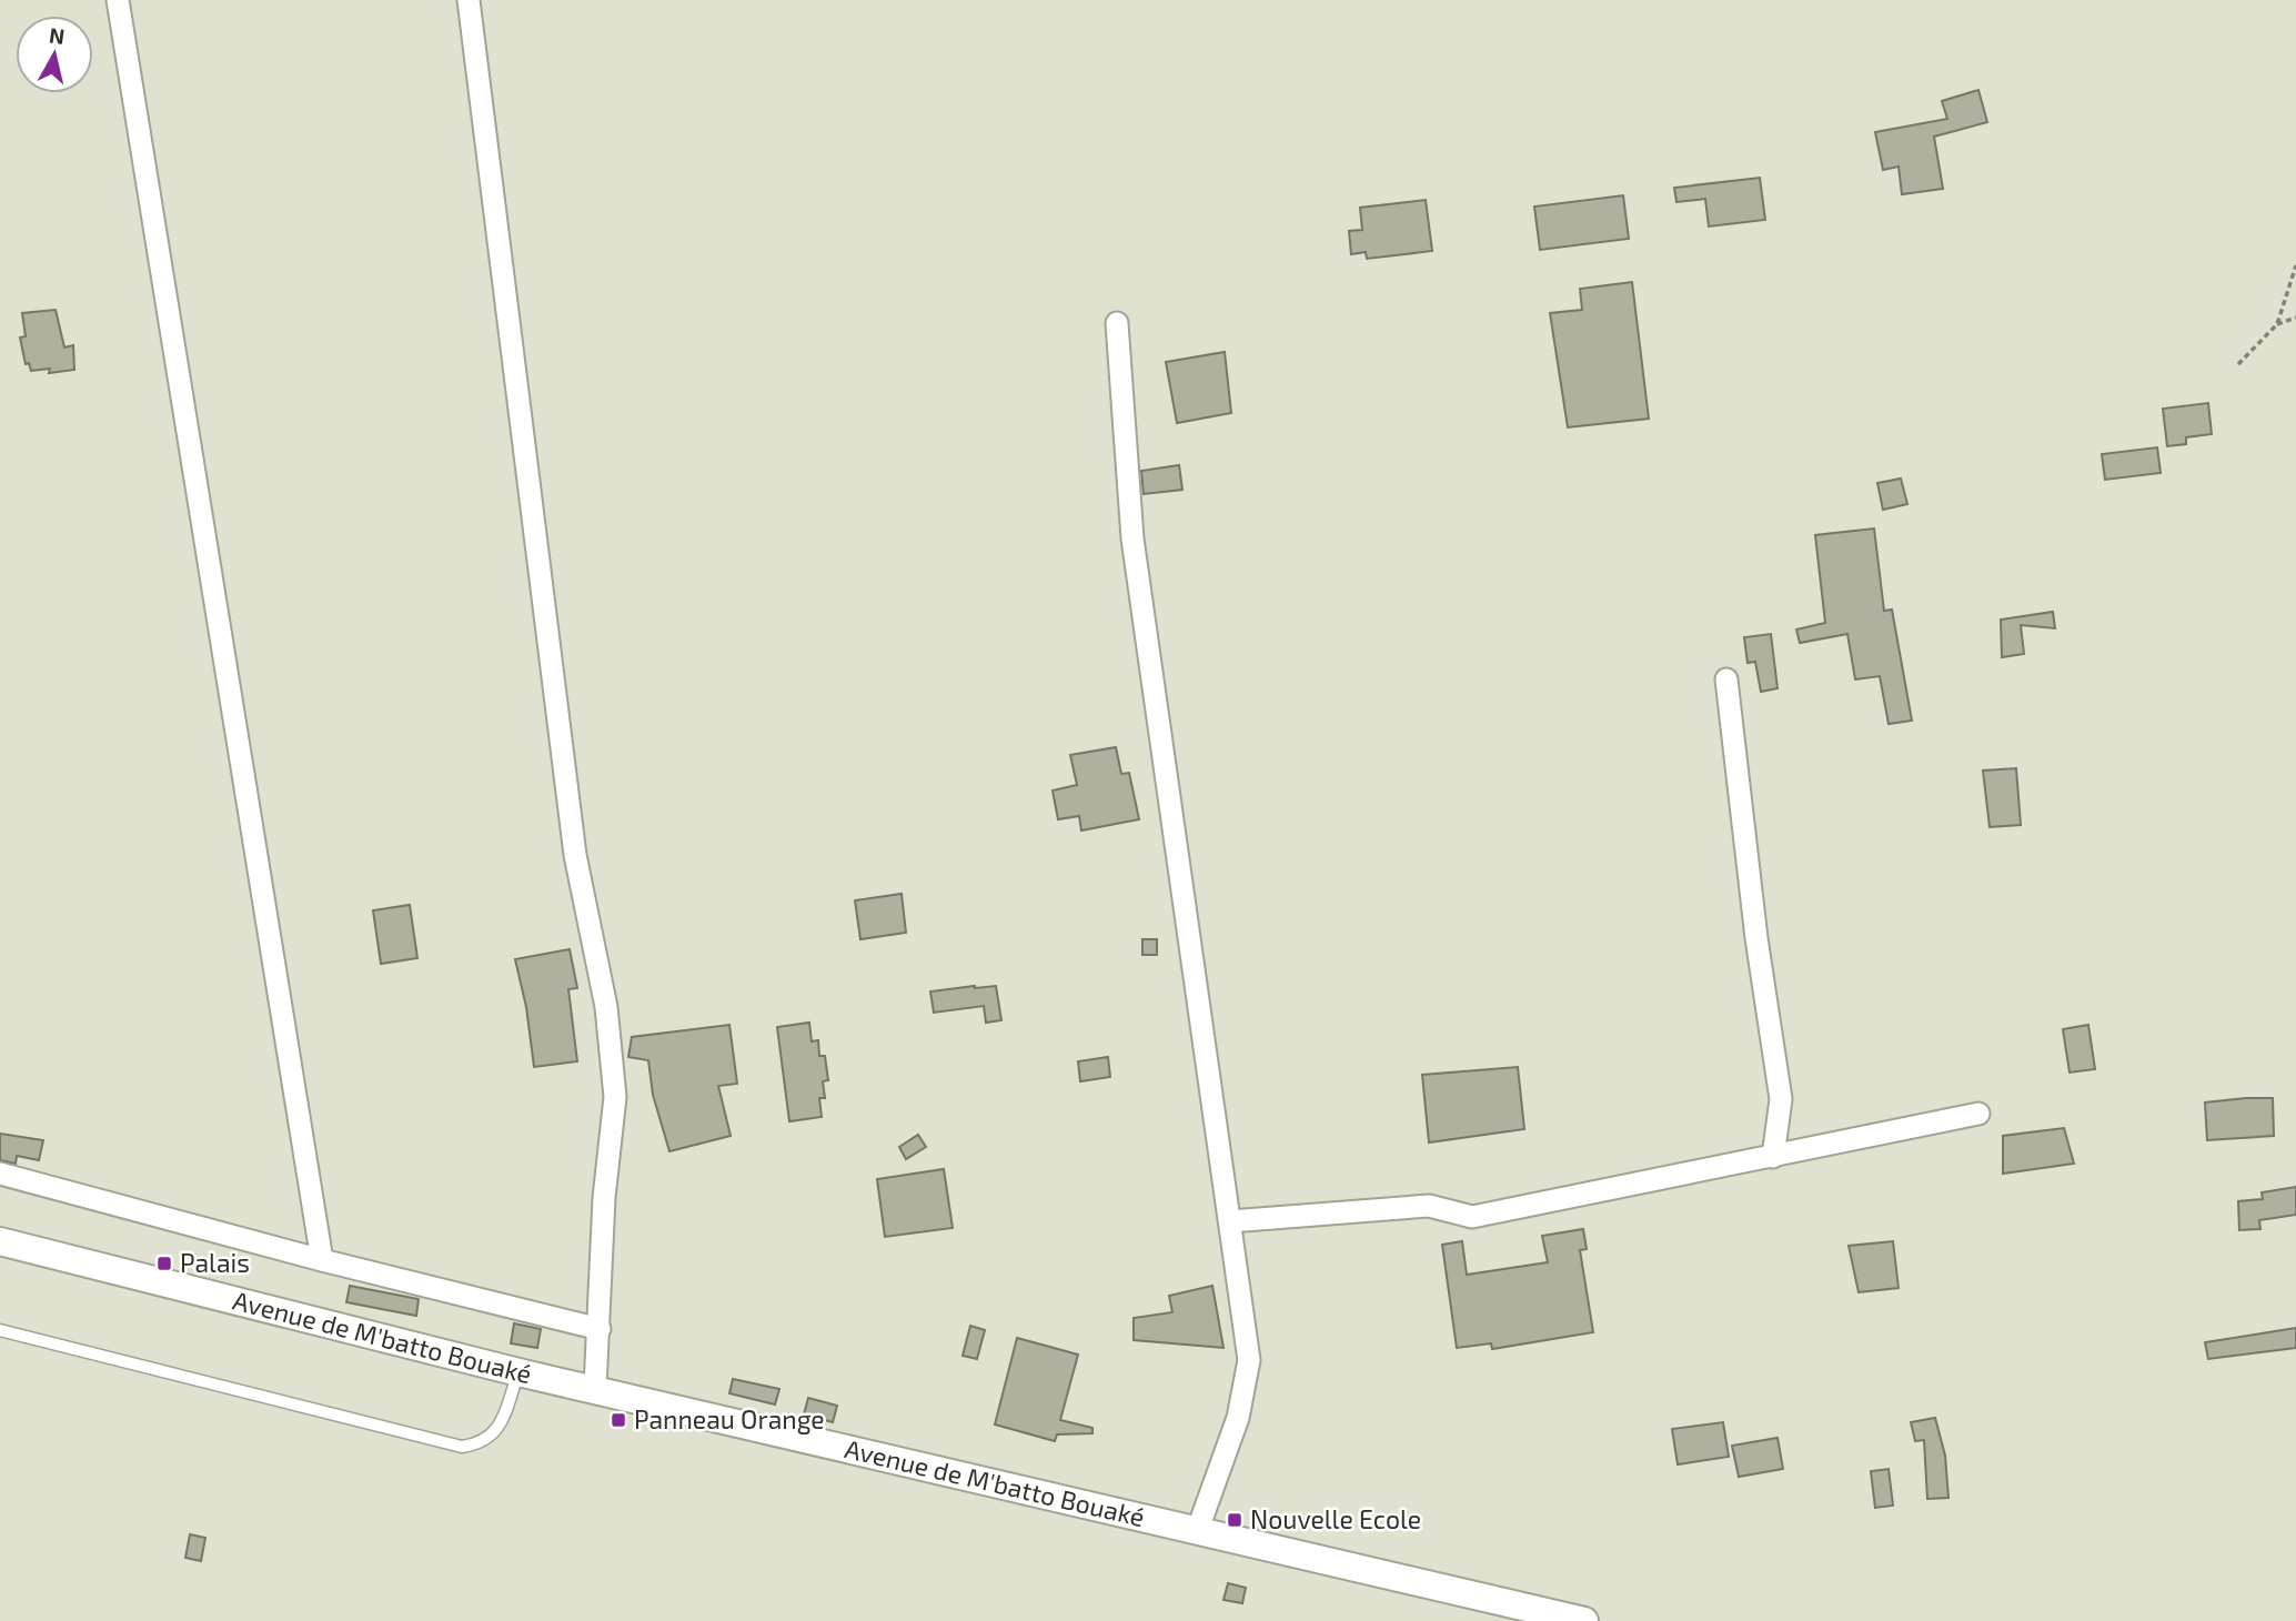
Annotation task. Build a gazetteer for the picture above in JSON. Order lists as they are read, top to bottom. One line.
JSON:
{"streets":{"street":["Avenue de M'batto Bouaké"]},"places":{"transit":["Palais","Panneau Orange","Nouvelle Ecole"]},"north":"top"}
